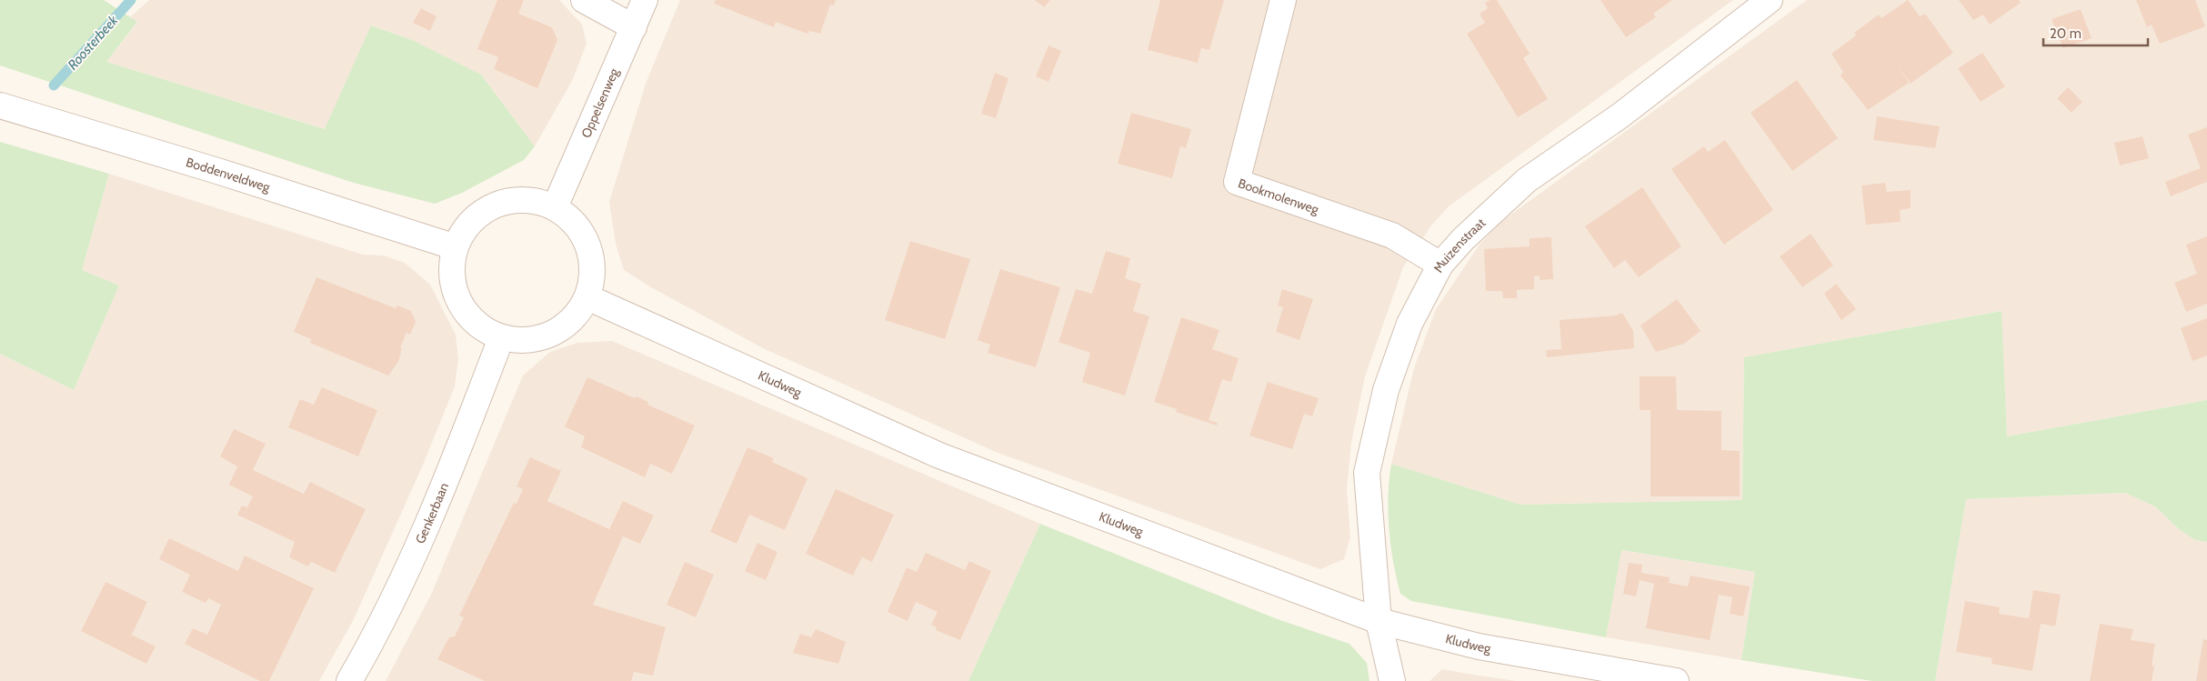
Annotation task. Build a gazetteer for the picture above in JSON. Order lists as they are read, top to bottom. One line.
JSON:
{"streets":{"street":["Oppelsenweg","Boddenveldweg","Bookmolenweg","Muizenstraat","Kludweg","Genkerbaan"]},"crossings":[["Oppelsenweg","Boddenveldweg"],["Oppelsenweg","Kludweg"],["Oppelsenweg","Genkerbaan"],["Boddenveldweg","Kludweg"],["Boddenveldweg","Genkerbaan"],["Bookmolenweg","Muizenstraat"],["Muizenstraat","Kludweg"],["Kludweg","Genkerbaan"]],"water":["Roosterbeek"],"scale_bar":"20 m"}
